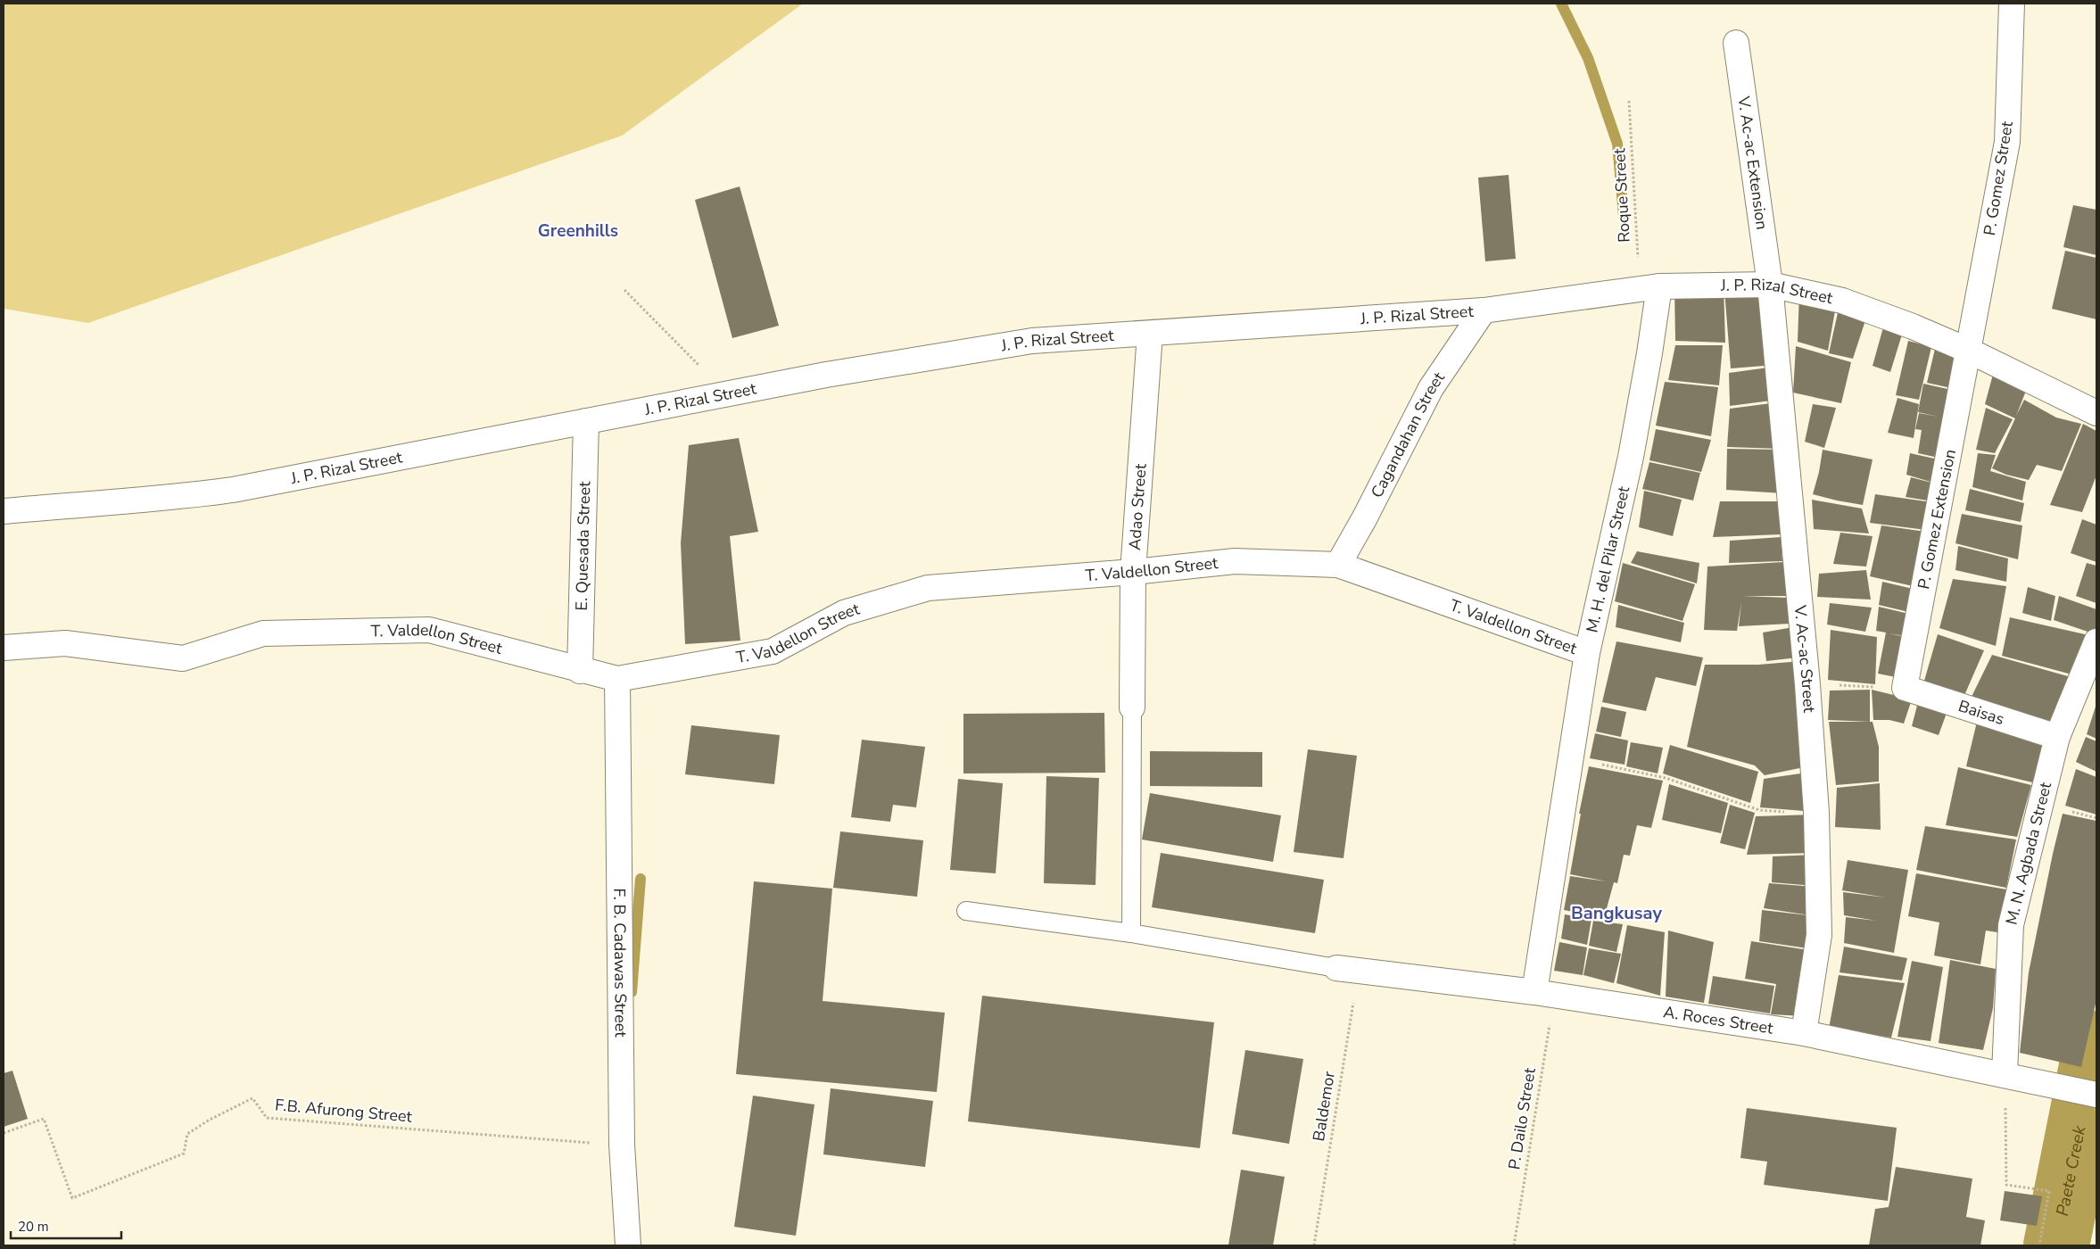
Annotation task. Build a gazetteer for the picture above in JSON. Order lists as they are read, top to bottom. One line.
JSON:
{"streets":{"street":["V. Ac-ac Extension","P. Gomez Street","J. P. Rizal Street","Cagandahan Street","Adao Street","P. Gomez Extension","E. Quesada Street","M. H. del Pilar Street","T. Valdellon Street","V. Ac-ac Street","Baisas","M. N. Agbada Street","F. B. Cadawas Street","A. Roces Street"],"path":["Roque Street","Baldemor","F.B. Afurong Street","P. Dailo Street"]},"crossings":[["V. Ac-ac Extension","J. P. Rizal Street"],["V. Ac-ac Extension","V. Ac-ac Street"],["P. Gomez Street","J. P. Rizal Street"],["P. Gomez Street","P. Gomez Extension"],["Roque Street","J. P. Rizal Street"],["Roque Street","M. H. del Pilar Street"],["J. P. Rizal Street","Cagandahan Street"],["J. P. Rizal Street","Adao Street"],["J. P. Rizal Street","P. Gomez Extension"],["J. P. Rizal Street","E. Quesada Street"],["J. P. Rizal Street","M. H. del Pilar Street"],["J. P. Rizal Street","V. Ac-ac Street"],["Cagandahan Street","T. Valdellon Street"],["Adao Street","T. Valdellon Street"],["P. Gomez Extension","Baisas"],["E. Quesada Street","T. Valdellon Street"],["M. H. del Pilar Street","T. Valdellon Street"],["M. H. del Pilar Street","A. Roces Street"],["M. H. del Pilar Street","P. Dailo Street"],["T. Valdellon Street","F. B. Cadawas Street"],["V. Ac-ac Street","A. Roces Street"],["Baisas","M. N. Agbada Street"],["M. N. Agbada Street","A. Roces Street"],["F. B. Cadawas Street","F.B. Afurong Street"],["A. Roces Street","Baldemor"],["A. Roces Street","P. Dailo Street"]],"districts":["Greenhills","Bangkusay"],"water":["Paete Creek"],"scale_bar":"20 m"}
